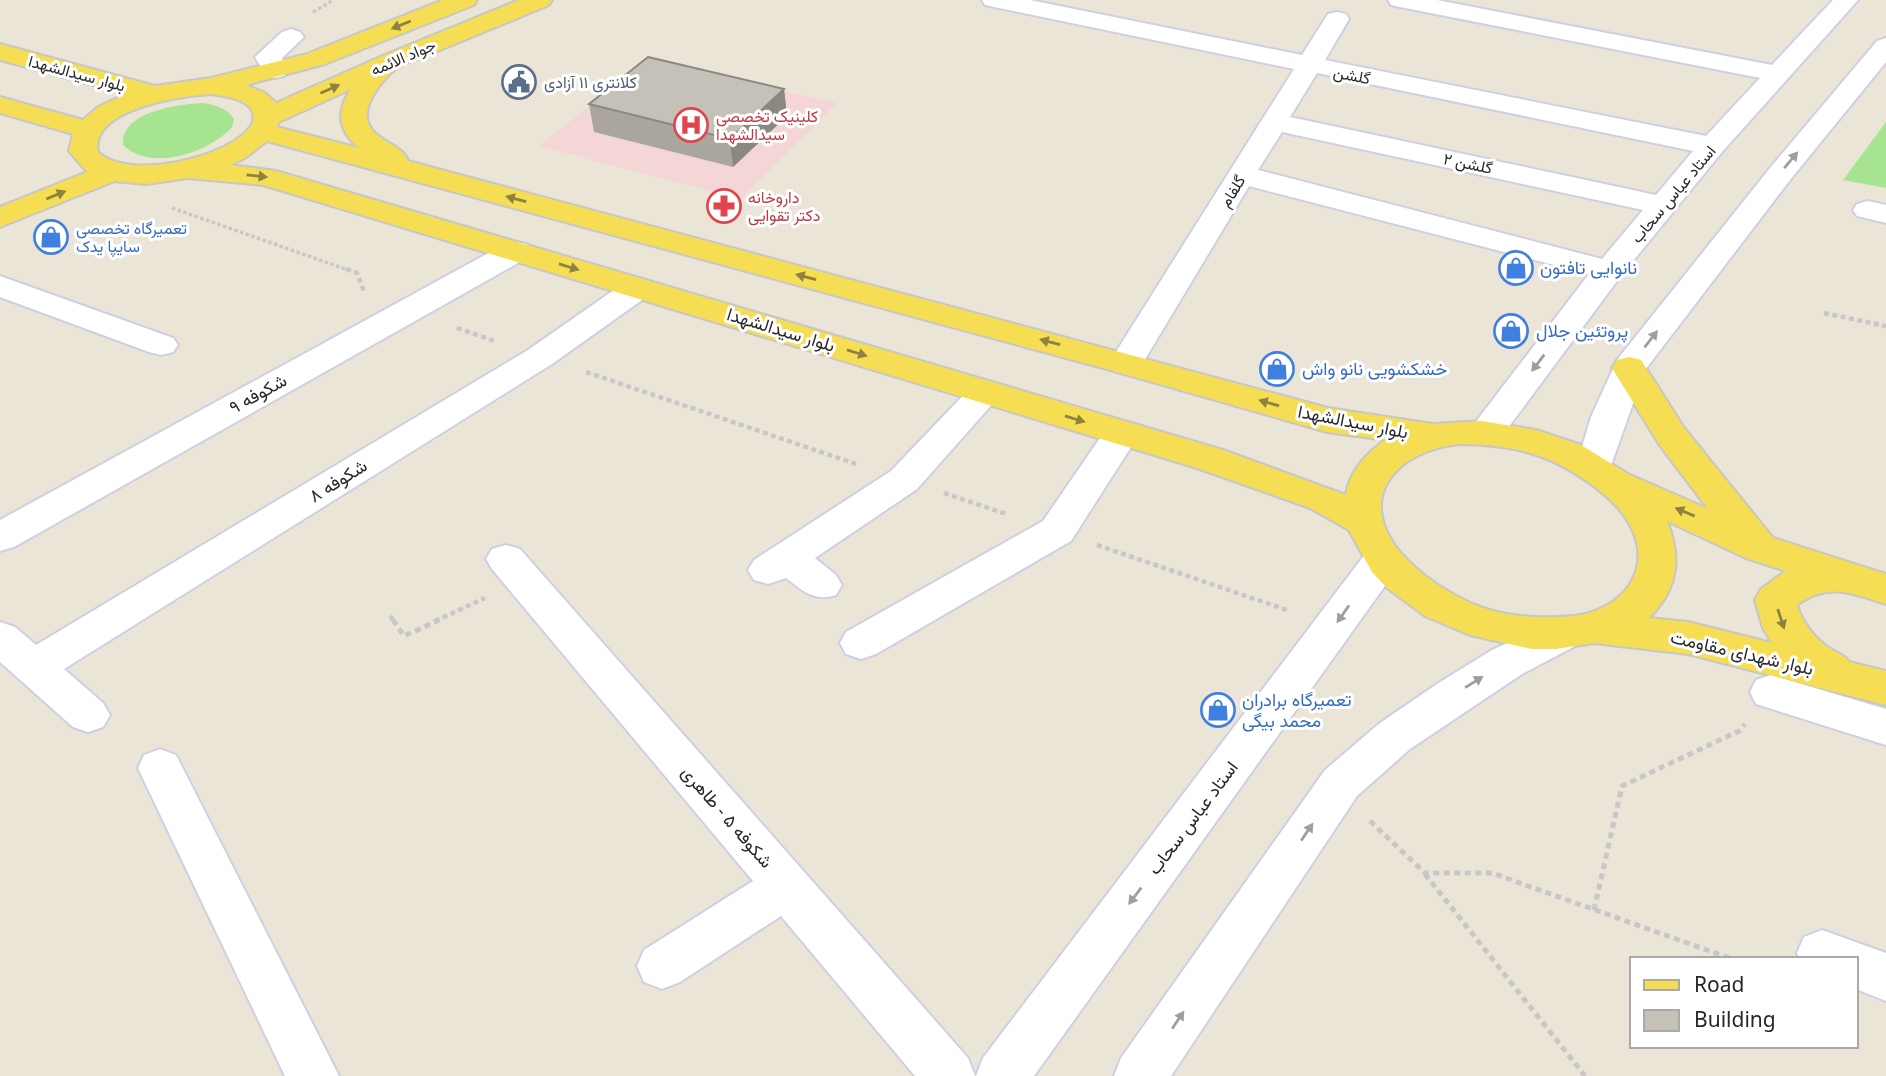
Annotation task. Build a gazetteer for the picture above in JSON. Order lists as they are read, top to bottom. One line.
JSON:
{"streets":{"main road":["جواد الائمه","بلوار سیدالشهدا","بلوار شهدای مقاومت"],"street":["گلشن","گلشن ۲","گلفام","استاد عباس سحاب","شکوفه ۹","شکوفه ۸","شکوفه ۵ - طاهری"]},"crossings":[["جواد الائمه","بلوار سیدالشهدا"],["بلوار سیدالشهدا","گلفام"],["بلوار سیدالشهدا","استاد عباس سحاب"],["بلوار سیدالشهدا","شکوفه ۹"],["بلوار سیدالشهدا","شکوفه ۸"],["بلوار سیدالشهدا","بلوار شهدای مقاومت"],["گلشن","گلفام"],["گلشن","استاد عباس سحاب"],["گلشن ۲","گلفام"],["گلشن ۲","استاد عباس سحاب"],["استاد عباس سحاب","بلوار شهدای مقاومت"]],"places":{"public building":["کلانتری ۱۱ آزادی"],"hospital":["کلینیک تخصصی سیدالشهدا"],"pharmacy":["داروخانه دکتر تقوایی"],"shop":["تعمیرگاه تخصصی سایپا یدک","نانوایی تافتون","پروتئین جلال","خشکشویی نانو واش","تعمیرگاه برادران محمد بیگی"]},"legend":["Road","Building"]}
